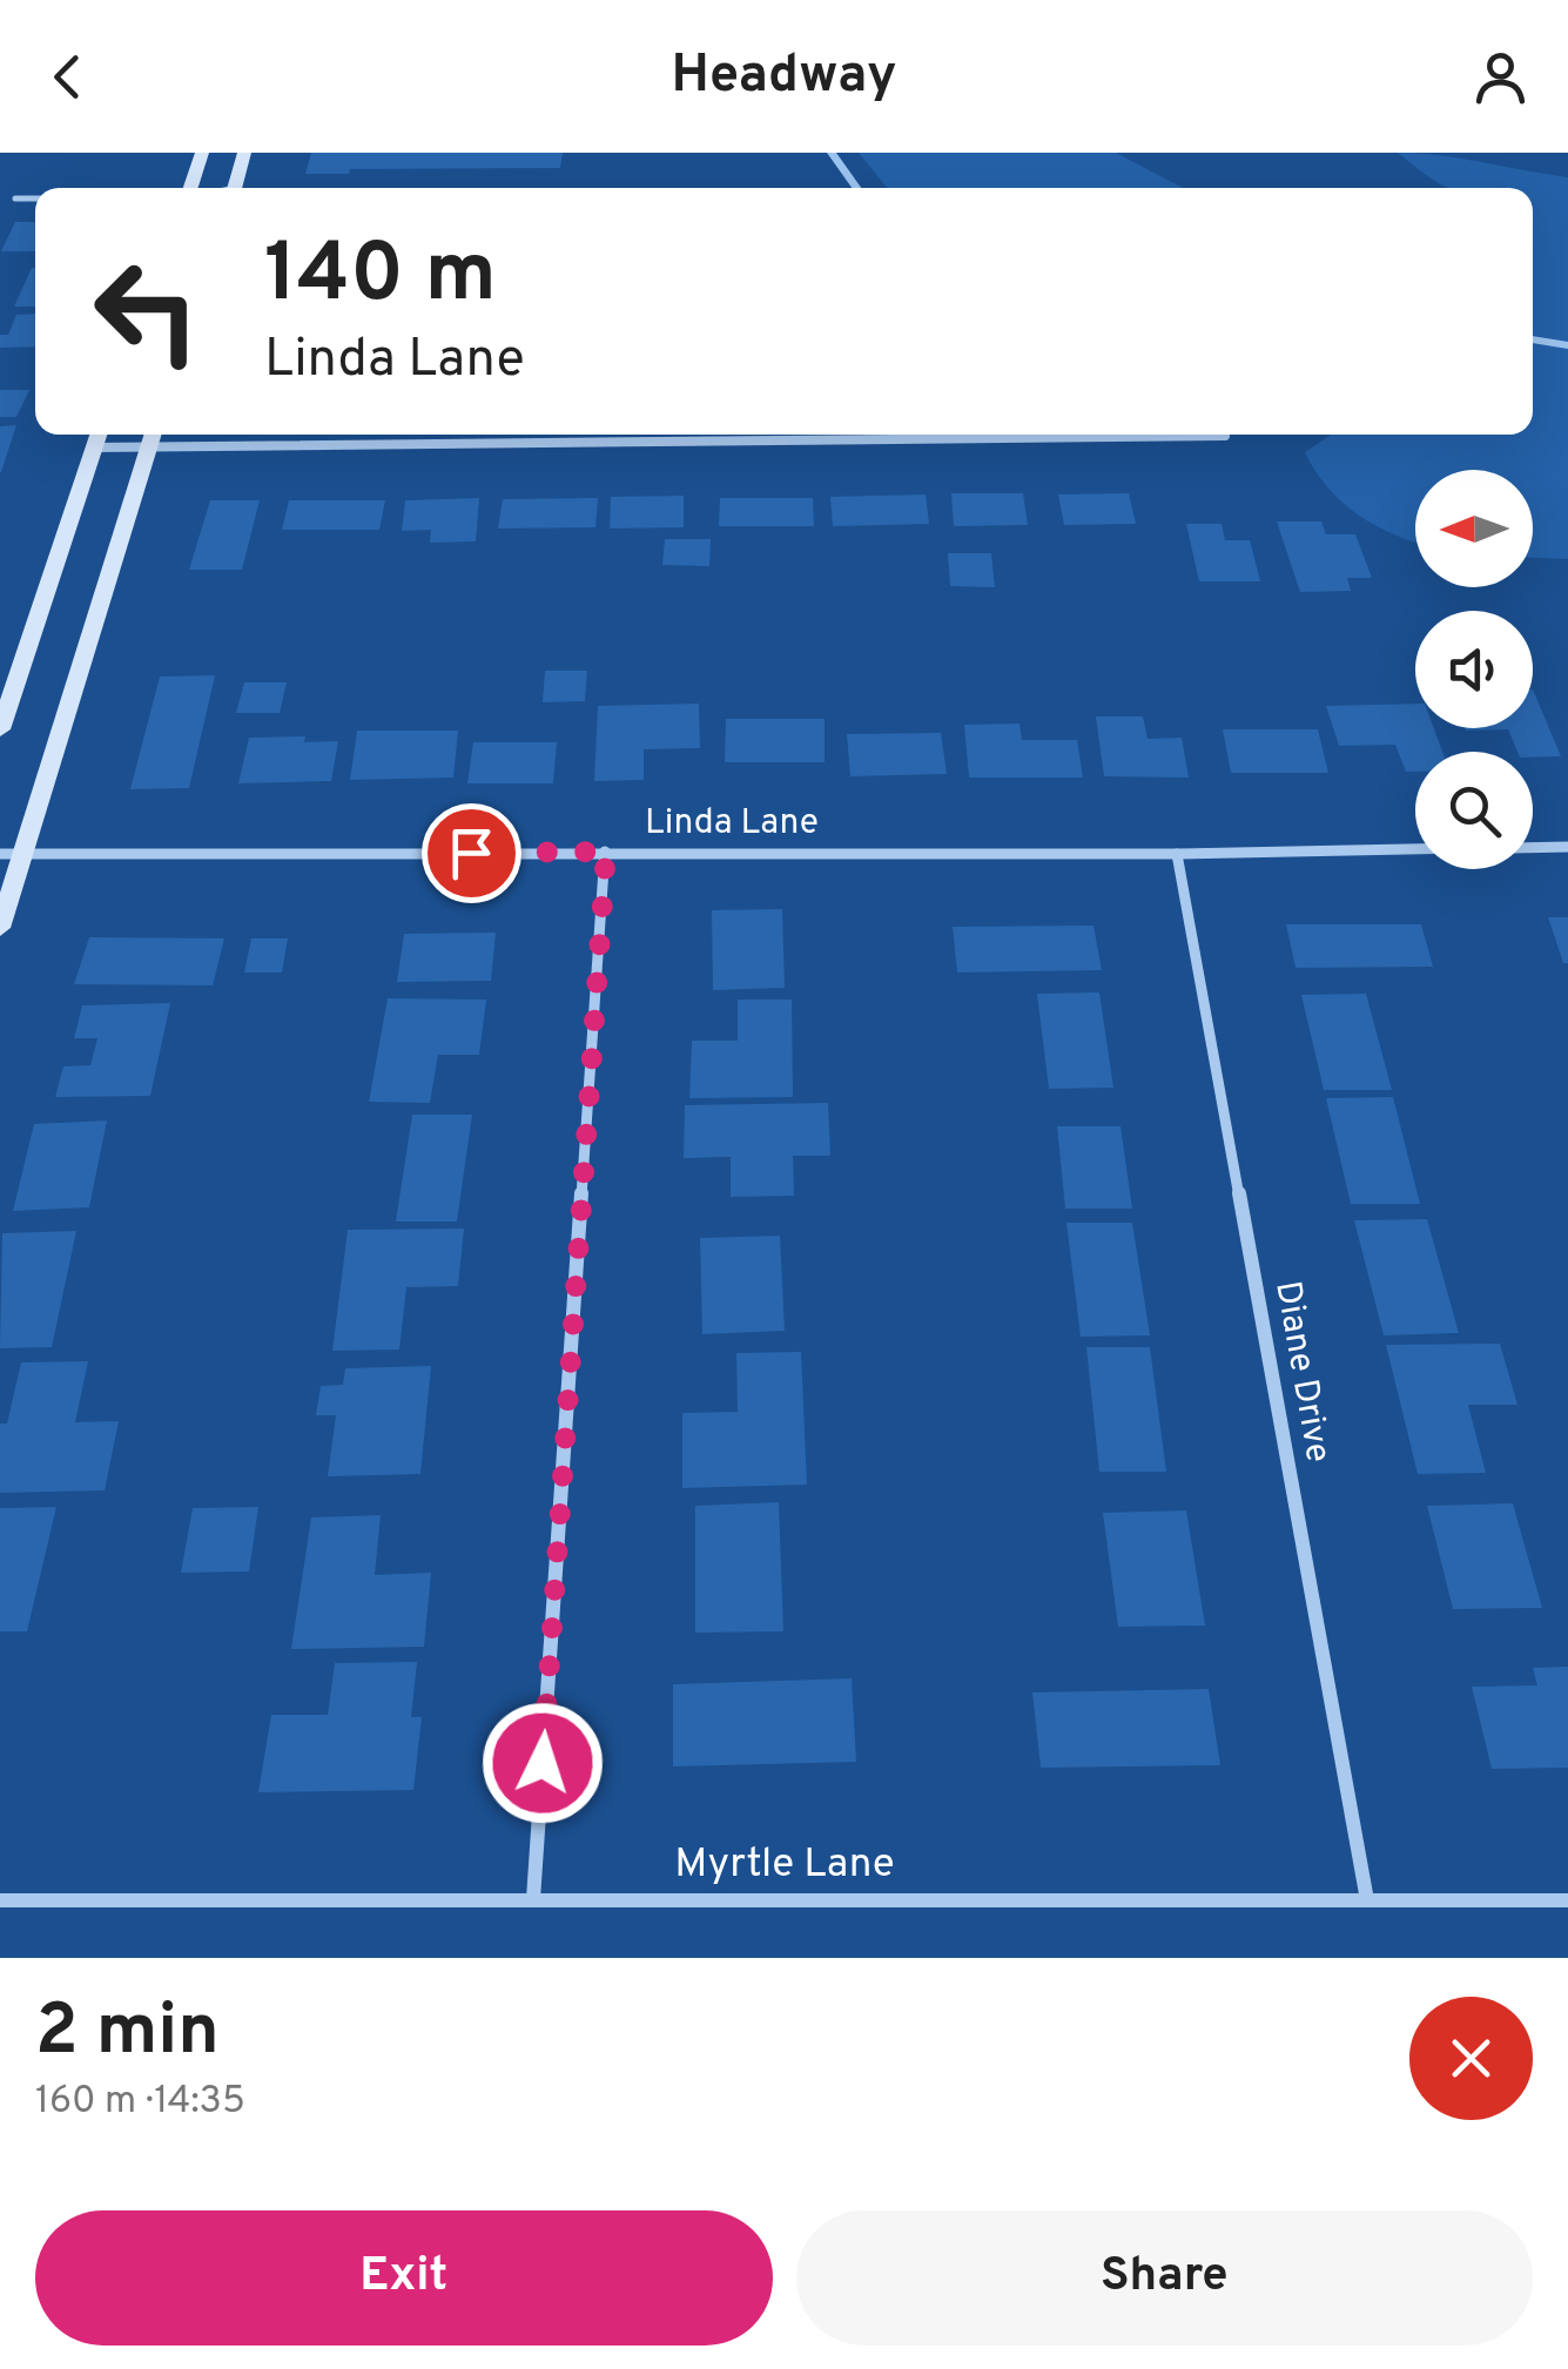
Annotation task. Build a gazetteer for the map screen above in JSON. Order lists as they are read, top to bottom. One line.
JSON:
{"streets":{"street":["Linda Lane","Diane Drive","Myrtle Lane"]},"crossings":[["Linda Lane","Diane Drive"],["Diane Drive","Myrtle Lane"]],"north":"left","page":{"header":"Headway","turn":["140 m","Linda Lane"],"heading":["2 min","160 m · 14:35"],"buttons":["Exit","Share"]}}
